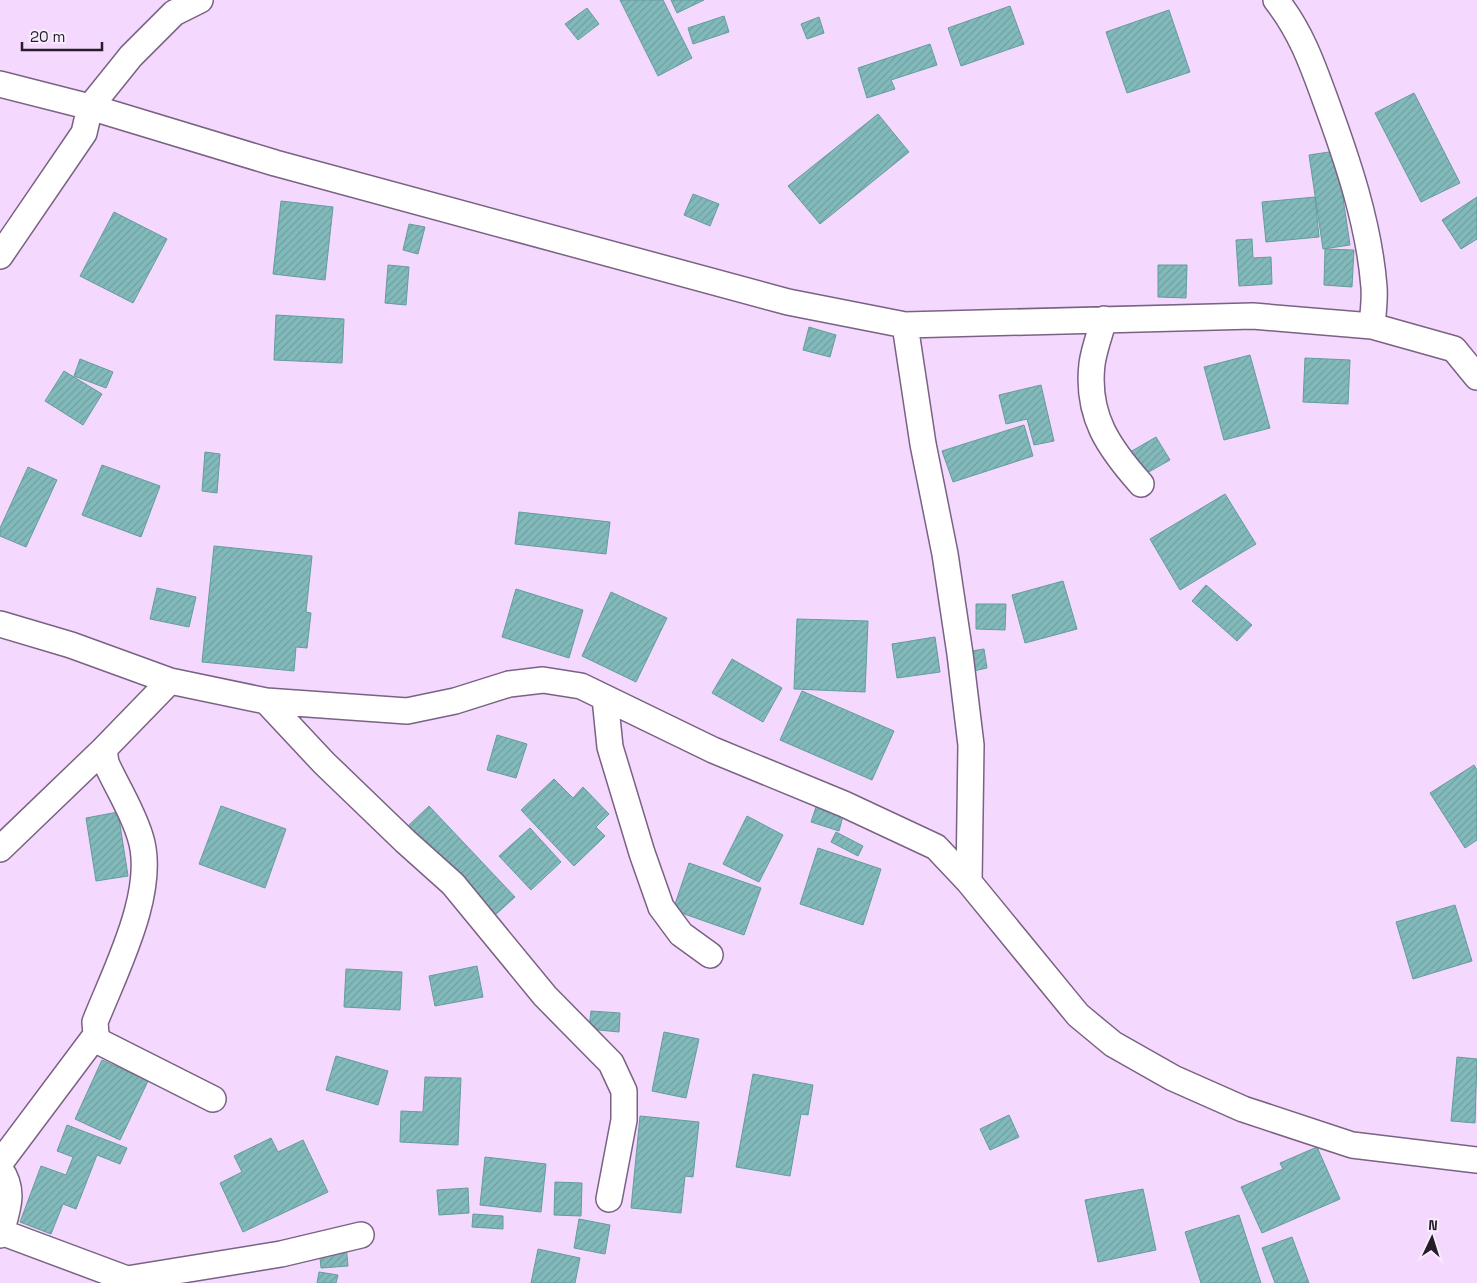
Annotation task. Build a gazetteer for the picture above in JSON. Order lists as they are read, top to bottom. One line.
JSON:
{"scale_bar":"20 m","north":"top"}
